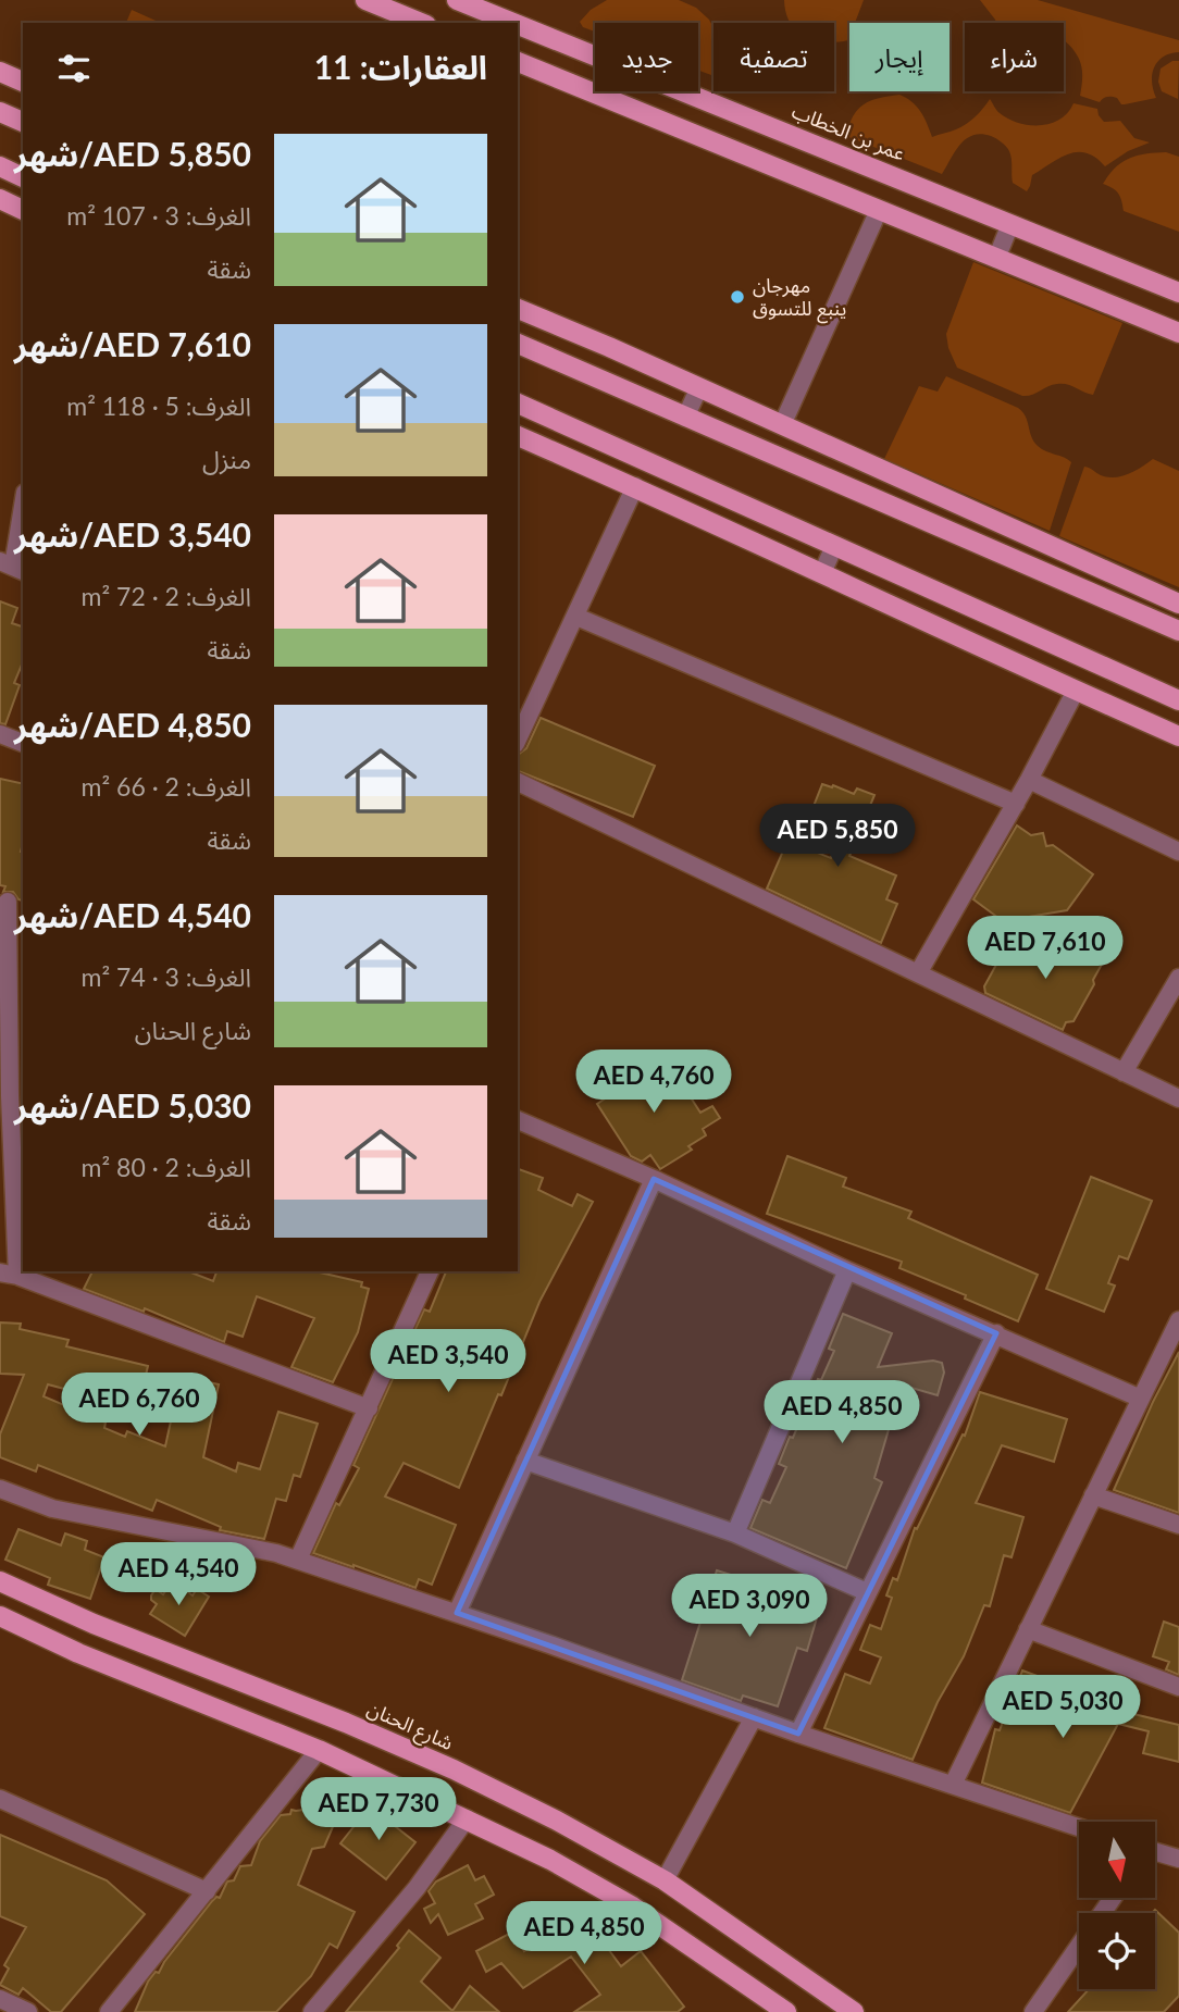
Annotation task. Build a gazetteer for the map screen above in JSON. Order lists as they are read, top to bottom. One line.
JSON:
{"streets":{"main road":["عمر بن الخطاب","شارع الحنان"]},"places":["مهرجان ينبع للتسوق"],"north":"bottom","page":{"chip":["شراء","إيجار","تصفية","جديد"],"heading":"العقارات: 11","list":[{"name":"AED 5,850/شهر","note":"الغرف: 3 · 107 m² · شقة"},{"name":"AED 7,610/شهر","note":"الغرف: 5 · 118 m² · منزل"},{"name":"AED 3,540/شهر","note":"الغرف: 2 · 72 m² · شقة"},{"name":"AED 4,850/شهر","note":"الغرف: 2 · 66 m² · شقة"},{"name":"AED 4,540/شهر","note":"الغرف: 3 · 74 m² · شارع الحنان"},{"name":"AED 5,030/شهر","note":"الغرف: 2 · 80 m² · شقة"}],"price":["AED 5,850","AED 7,610","AED 4,760","AED 3,540","AED 6,760","AED 4,850","AED 4,540","AED 3,090","AED 5,030","AED 7,730","AED 4,850"]}}
